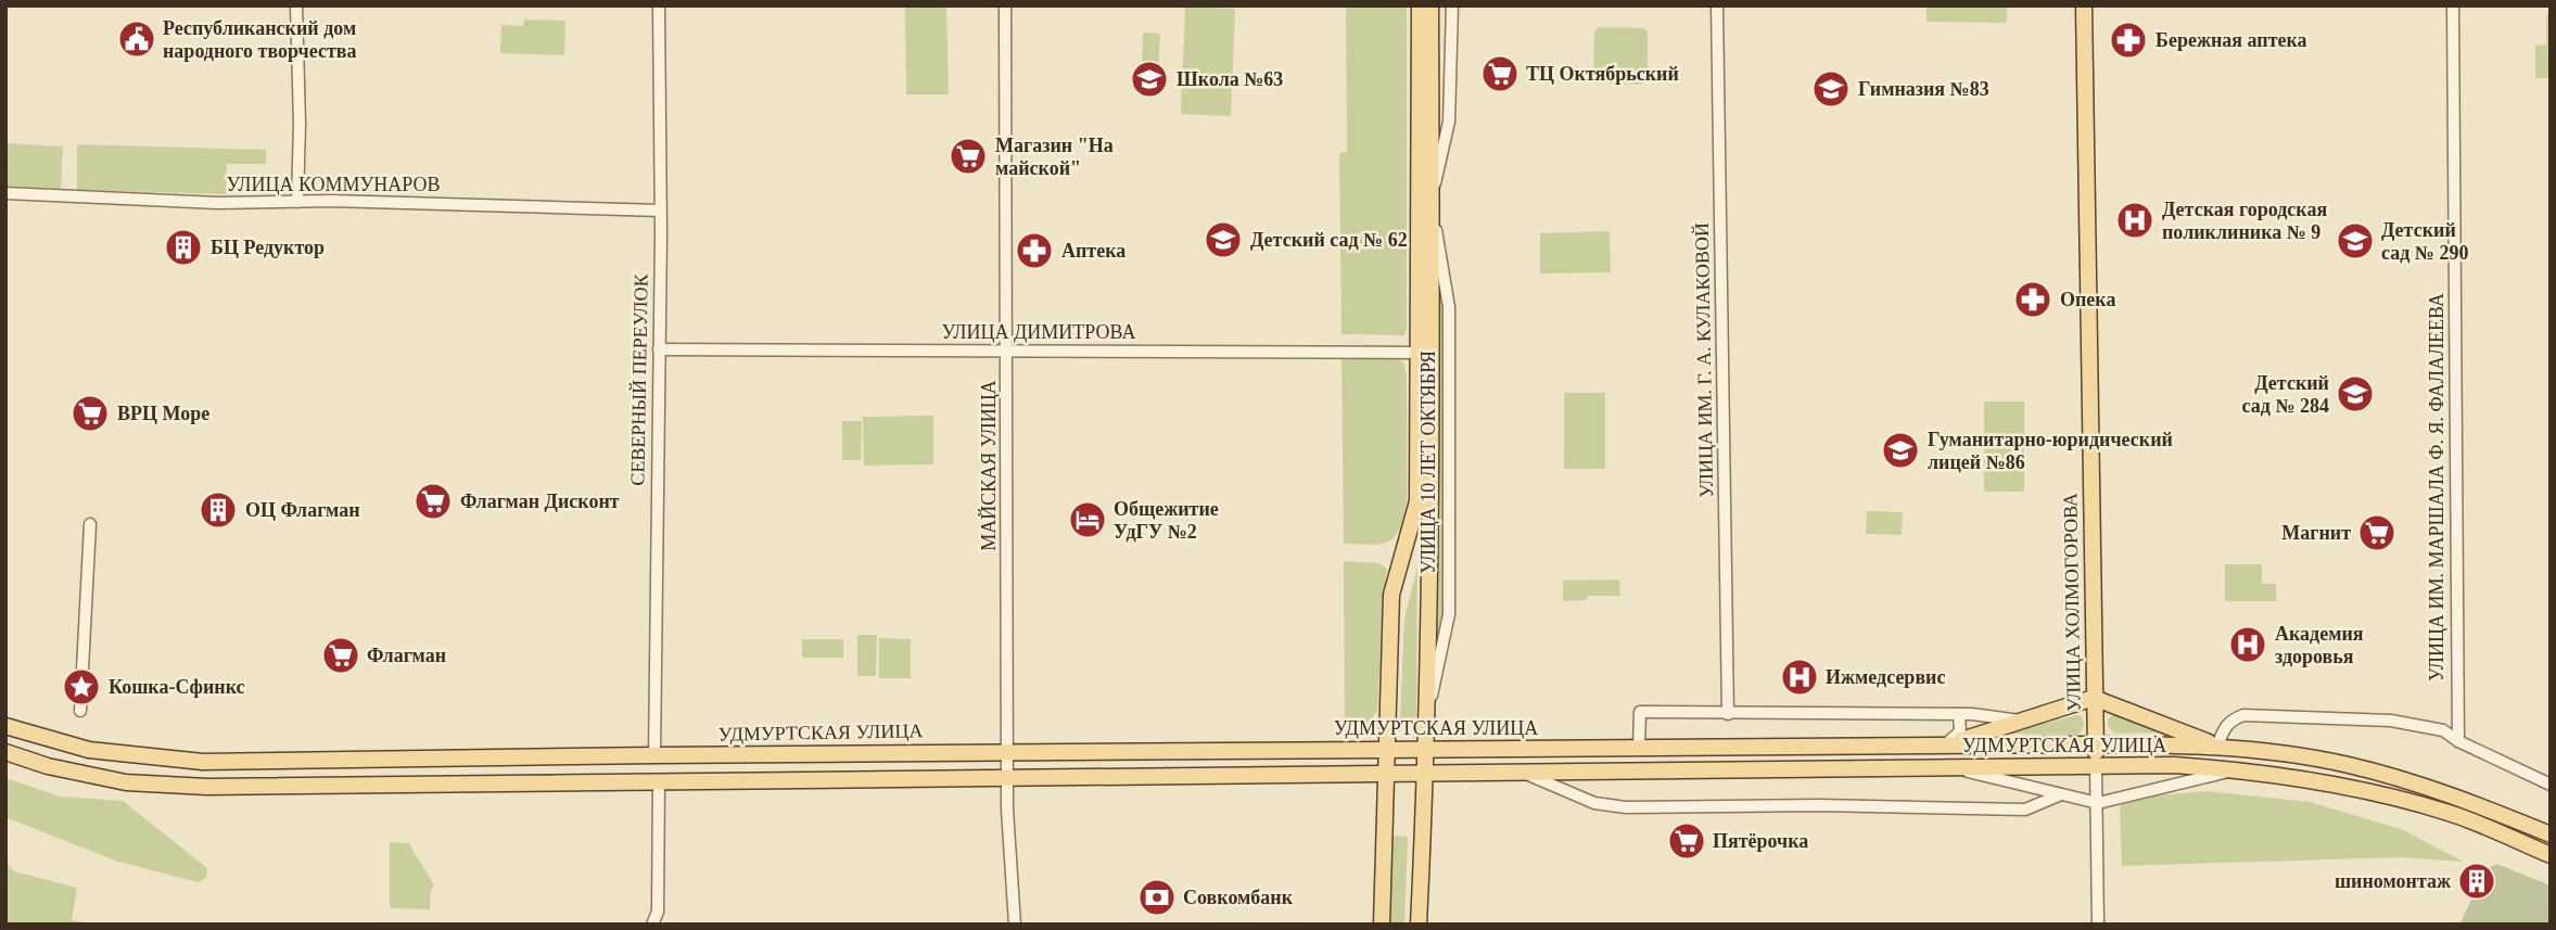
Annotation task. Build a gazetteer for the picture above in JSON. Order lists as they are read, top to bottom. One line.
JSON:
{"streets":{"main road":["УЛИЦА 10 ЛЕТ ОКТЯБРЯ","УЛИЦА ХОЛМОГОРОВА","УДМУРТСКАЯ УЛИЦА"],"street":["УЛИЦА КОММУНАРОВ","УЛИЦА ДИМИТРОВА","УЛИЦА ИМ. Г. А. КУЛАКОВОЙ","СЕВЕРНЫЙ ПЕРЕУЛОК","МАЙСКАЯ УЛИЦА","УЛИЦА ИМ. МАРШАЛА Ф. Я. ФАЛАЛЕЕВА"]},"crossings":[["УЛИЦА КОММУНАРОВ","СЕВЕРНЫЙ ПЕРЕУЛОК"],["УЛИЦА ДИМИТРОВА","СЕВЕРНЫЙ ПЕРЕУЛОК"],["УЛИЦА ДИМИТРОВА","УЛИЦА 10 ЛЕТ ОКТЯБРЯ"],["УЛИЦА ДИМИТРОВА","МАЙСКАЯ УЛИЦА"],["УЛИЦА ИМ. Г. А. КУЛАКОВОЙ","УДМУРТСКАЯ УЛИЦА"],["СЕВЕРНЫЙ ПЕРЕУЛОК","УДМУРТСКАЯ УЛИЦА"],["УЛИЦА 10 ЛЕТ ОКТЯБРЯ","УДМУРТСКАЯ УЛИЦА"],["МАЙСКАЯ УЛИЦА","УДМУРТСКАЯ УЛИЦА"],["УЛИЦА ХОЛМОГОРОВА","УДМУРТСКАЯ УЛИЦА"]],"places":{"public building":["Республиканский дом народного творчества"],"pharmacy":["Бережная аптека","Аптека","Опека"],"supermarket":["ТЦ Октябрьский","Магазин \"На майской\"","ВРЦ Море","Флагман Дисконт","Магнит","Флагман","Пятёрочка"],"school or university":["Школа №63","Гимназия №83","Детский сад № 62","Детский сад № 290","Детский сад № 284","Гуманитарно-юридический лицей №86"],"hospital":["Детская городская поликлиника № 9","Академия здоровья","Ижмедсервис"],"building":["БЦ Редуктор","ОЦ Флагман","шиномонтаж"],"hotel":["Общежитие УдГУ №2"],"place":["Кошка-Сфинкс"],"bank":["Совкомбанк"]}}
